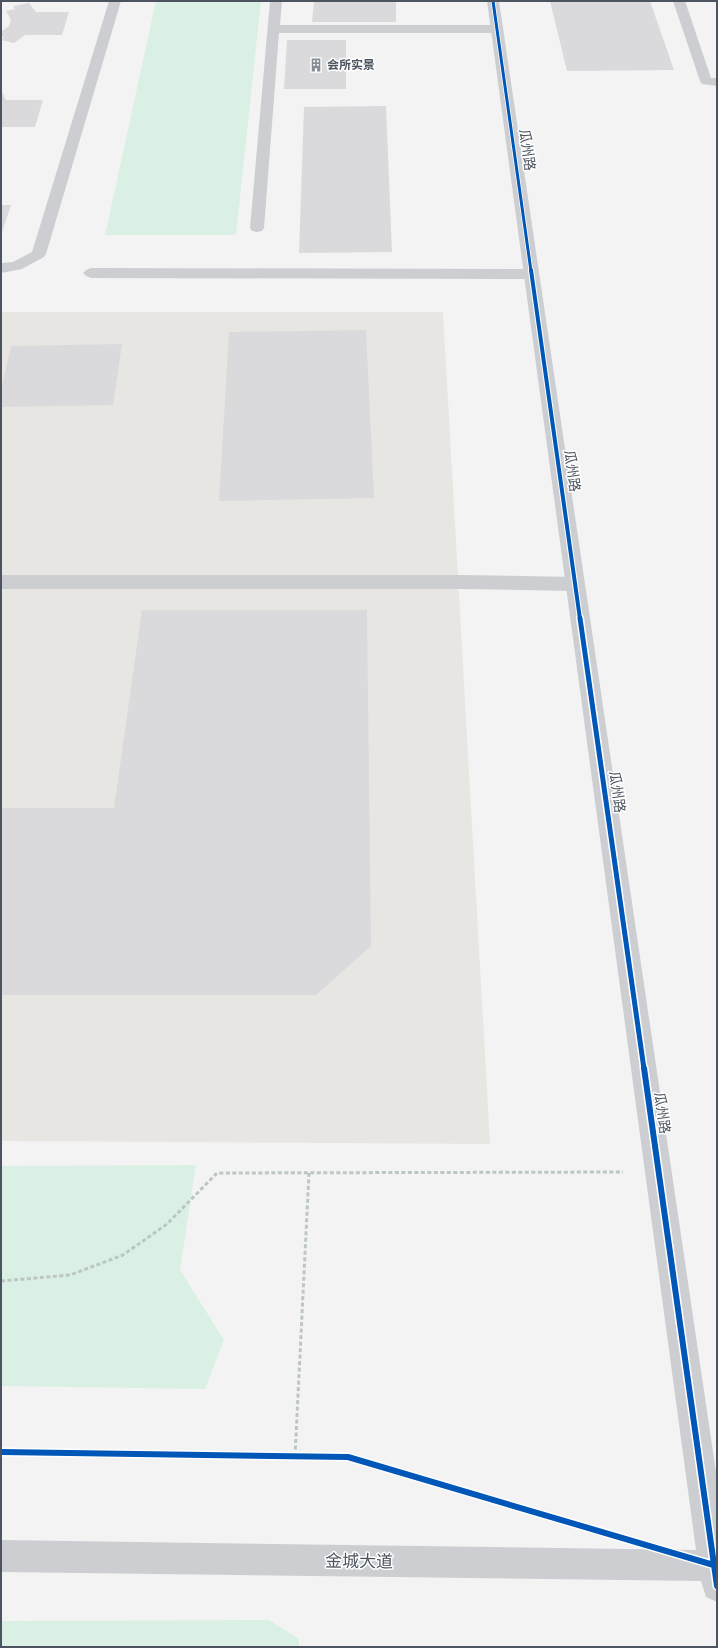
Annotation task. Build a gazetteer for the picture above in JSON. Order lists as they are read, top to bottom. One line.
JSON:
{"streets":{"street":["瓜州路","金城大道"]},"crossings":[["瓜州路","金城大道"]],"places":{"building":["会所实景"]}}
